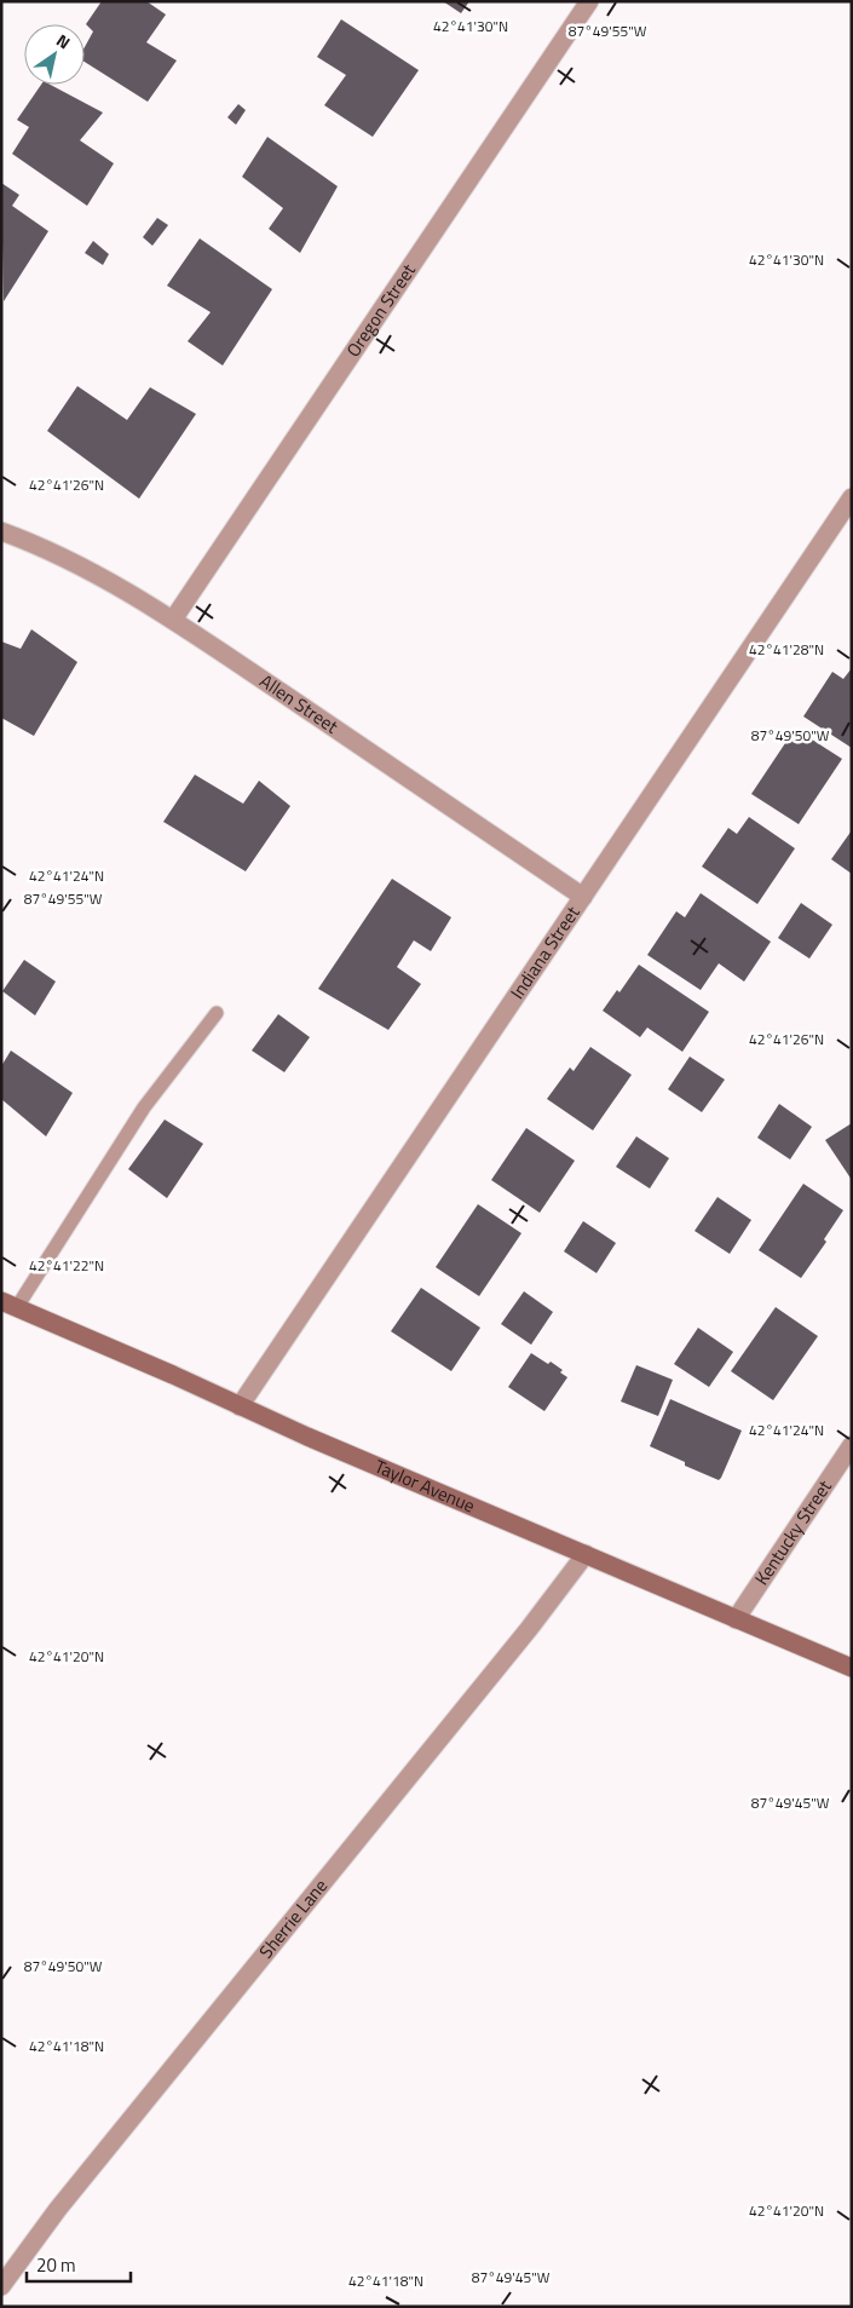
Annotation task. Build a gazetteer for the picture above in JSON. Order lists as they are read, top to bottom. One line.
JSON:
{"streets":{"street":["Oregon Street","Allen Street","Indiana Street","Taylor Avenue","Kentucky Street","Sherrie Lane"]},"crossings":[["Oregon Street","Allen Street"],["Allen Street","Indiana Street"],["Indiana Street","Taylor Avenue"],["Taylor Avenue","Kentucky Street"],["Taylor Avenue","Sherrie Lane"]],"scale_bar":"20 m","north":"top right","coordinates":["42°41'30\"N","87°49'55\"W","42°41'26\"N","42°41'28\"N","87°49'50\"W","42°41'24\"N","42°41'22\"N","42°41'20\"N","87°49'45\"W","42°41'18\"N"]}
